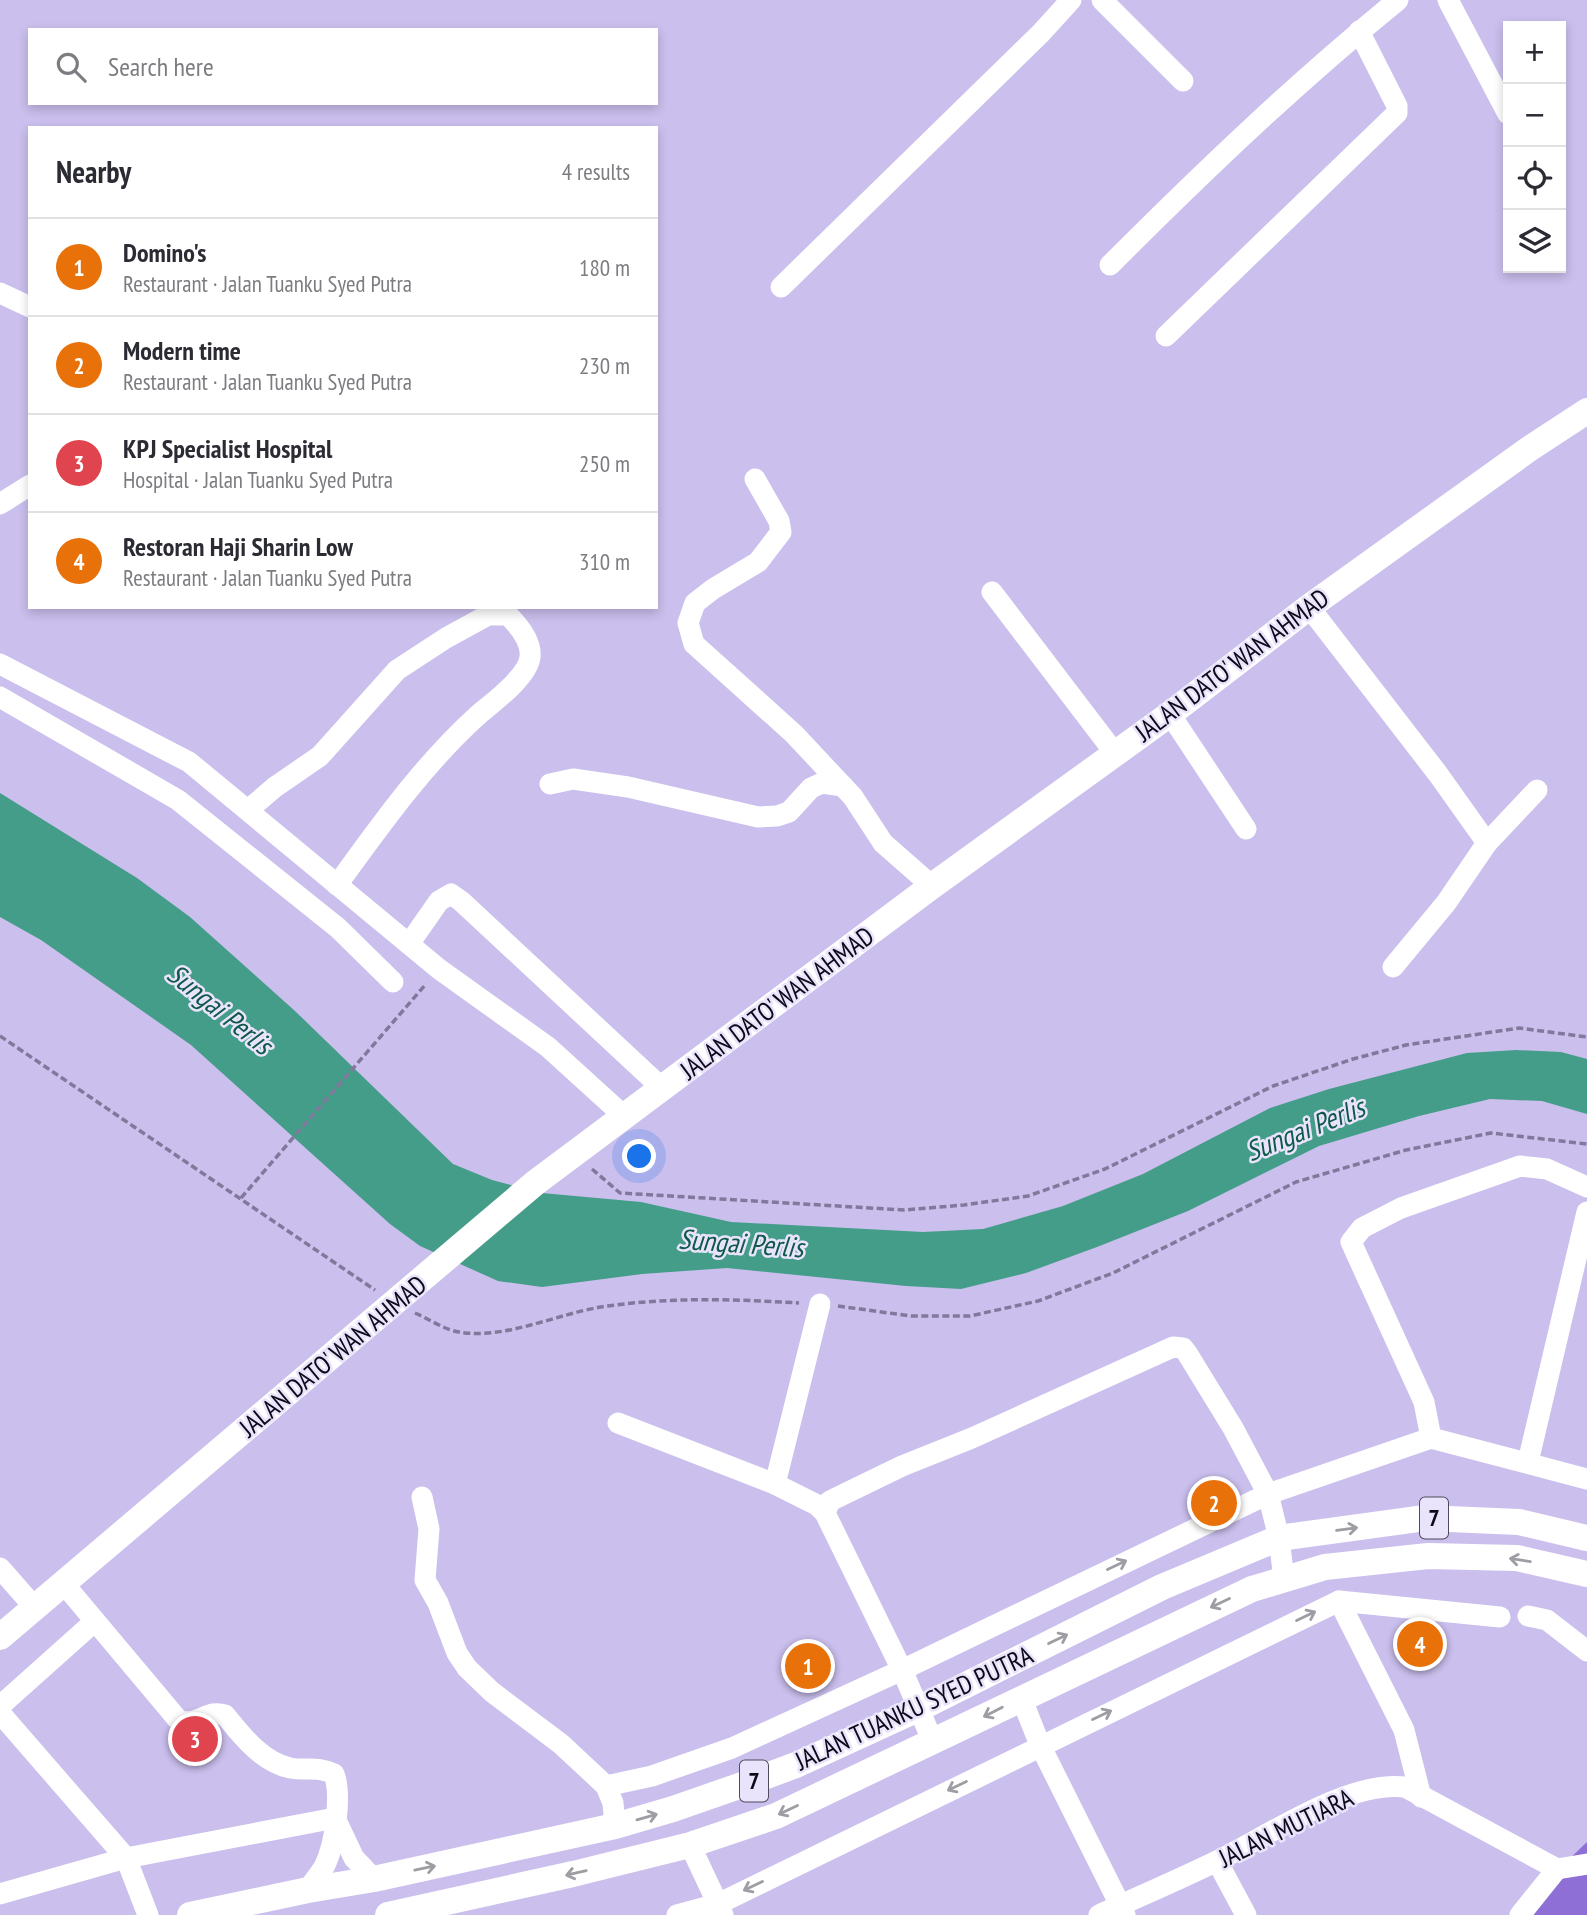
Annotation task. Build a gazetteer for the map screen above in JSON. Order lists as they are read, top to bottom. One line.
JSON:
{"streets":{"main road":["JALAN DATO' WAN AHMAD","7","JALAN TUANKU SYED PUTRA"],"street":["JALAN MUTIARA"]},"water":["Sungai Perlis"],"page":{"map_buttons":["+","−"],"search":"Search here","heading":["Nearby","4 results"],"list":[{"mark":"1","name":"Domino's","note":"Restaurant · Jalan Tuanku Syed Putra","value":"180 m"},{"mark":"2","name":"Modern time","note":"Restaurant · Jalan Tuanku Syed Putra","value":"230 m"},{"mark":"3","name":"KPJ Specialist Hospital","note":"Hospital · Jalan Tuanku Syed Putra","value":"250 m"},{"mark":"4","name":"Restoran Haji Sharin Low","note":"Restaurant · Jalan Tuanku Syed Putra","value":"310 m"}],"pins":["2","4","1","3"]}}
